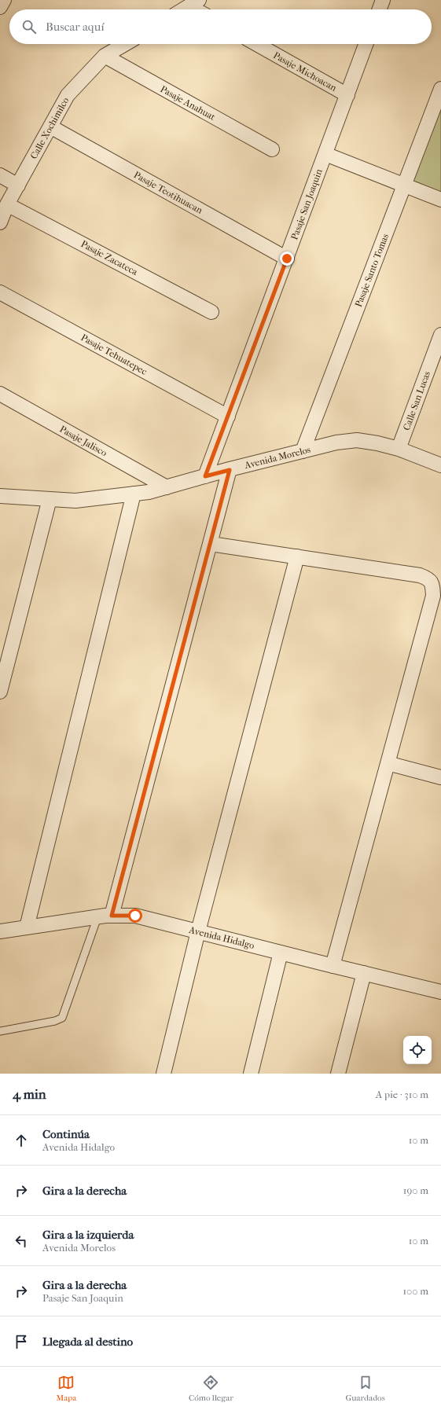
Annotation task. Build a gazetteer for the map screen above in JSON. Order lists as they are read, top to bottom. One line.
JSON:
{"streets":{"street":["Pasaje Michoacan","Pasaje Anahuat","Calle Xochimilco","Pasaje Teotihuacan","Pasaje San Joaquin","Pasaje Zacateca","Pasaje Santo Tomas","Pasaje Tehuatepec","Calle San Lucas","Pasaje Jalisco","Avenida Morelos","Avenida Hidalgo"]},"crossings":[["Pasaje Michoacan","Pasaje San Joaquin"],["Pasaje Anahuat","Calle Xochimilco"],["Calle Xochimilco","Pasaje Teotihuacan"],["Calle Xochimilco","Pasaje Zacateca"],["Pasaje Teotihuacan","Pasaje San Joaquin"],["Pasaje San Joaquin","Pasaje Tehuatepec"],["Pasaje San Joaquin","Avenida Morelos"],["Pasaje Santo Tomas","Avenida Morelos"],["Calle San Lucas","Avenida Morelos"],["Pasaje Jalisco","Avenida Morelos"]],"page":{"search":"Buscar aquí","heading":["4 min","A pie · 310 m"],"list":[["Continúa","Avenida Hidalgo","10 m"],["Gira a la derecha","190 m"],["Gira a la izquierda","Avenida Morelos","10 m"],["Gira a la derecha","Pasaje San Joaquin","100 m"],"Llegada al destino"],"nav":["Mapa","Cómo llegar","Guardados"]}}
